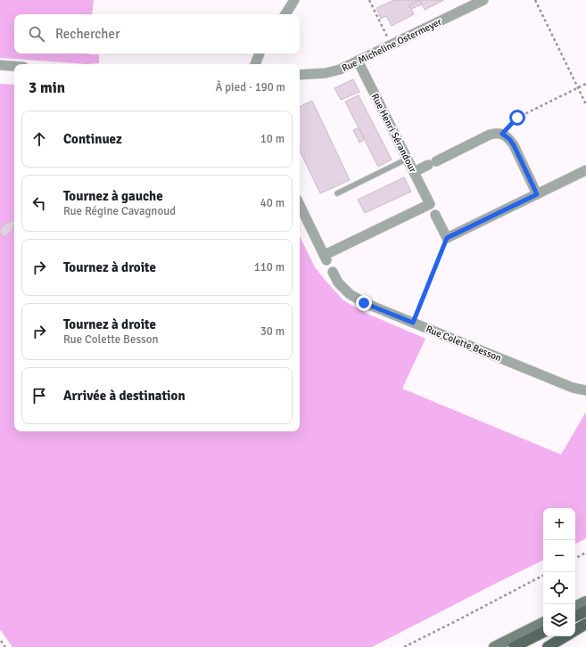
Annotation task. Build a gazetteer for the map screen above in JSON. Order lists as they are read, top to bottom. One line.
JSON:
{"streets":{"street":["Rue Micheline Ostermeyer","Rue Henri Sérandour","Rue Colette Besson"]},"crossings":[["Rue Micheline Ostermeyer","Rue Henri Sérandour"]],"page":{"search":"Rechercher","heading":["3 min","À pied · 190 m"],"list":[["Continuez","10 m"],["Tournez à gauche","Rue Régine Cavagnoud","40 m"],["Tournez à droite","110 m"],["Tournez à droite","Rue Colette Besson","30 m"],"Arrivée à destination"],"map_buttons":["+","−"]}}
